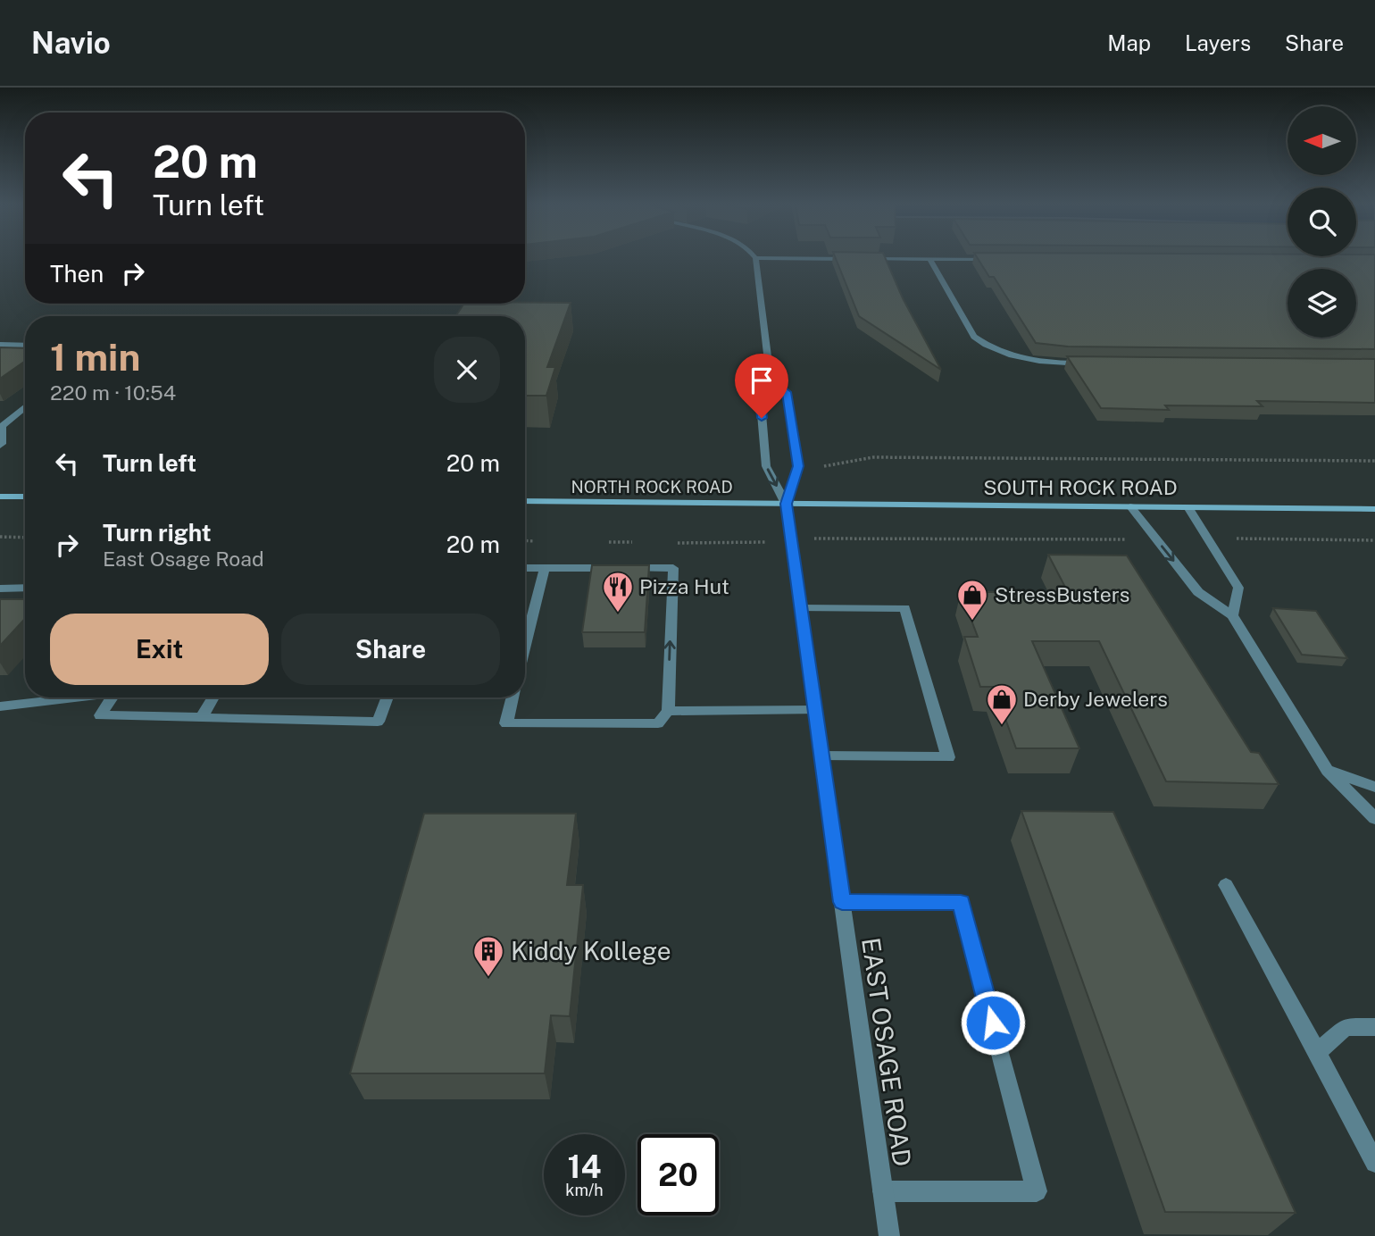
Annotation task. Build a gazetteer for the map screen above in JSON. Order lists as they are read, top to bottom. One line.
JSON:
{"streets":{"main road":["NORTH ROCK ROAD","SOUTH ROCK ROAD"],"street":["EAST OSAGE ROAD"]},"crossings":[["NORTH ROCK ROAD","SOUTH ROCK ROAD"],["NORTH ROCK ROAD","EAST OSAGE ROAD"],["SOUTH ROCK ROAD","EAST OSAGE ROAD"]],"places":{"restaurant":["Pizza Hut"],"shop":["StressBusters","Derby Jewelers"],"building":["Kiddy Kollege"]},"north":"left","page":{"header":"Navio","nav":["Map","Layers","Share"],"turn":["20 m","Turn left"],"then":"Then","heading":["1 min","220 m · 10:54"],"list":[{"name":"Turn left","value":"20 m"},{"name":"Turn right","note":"East Osage Road","value":"20 m"}],"buttons":["Exit","Share"],"speed":"14 km/h","limit":"20"}}
